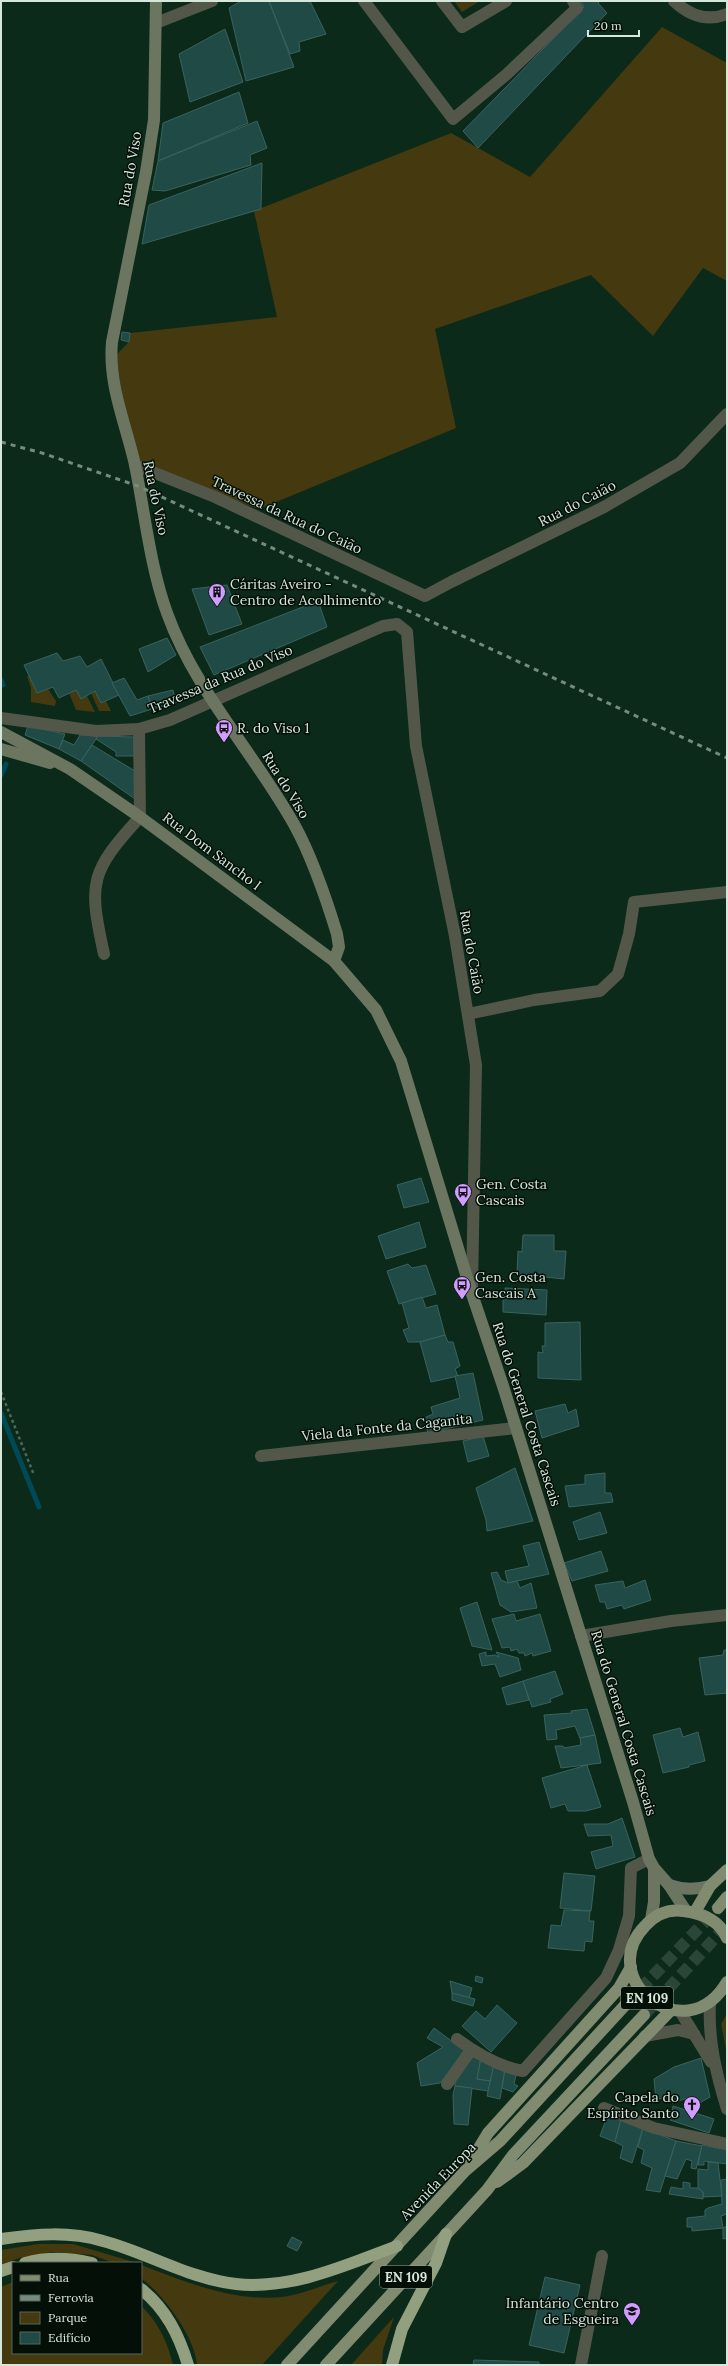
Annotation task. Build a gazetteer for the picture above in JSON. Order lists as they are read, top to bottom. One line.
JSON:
{"streets":{"main road":["Rua do Viso","Rua Dom Sancho I","Rua do General Costa Cascais","EN 109","Avenida Europa"],"street":["Rua do Caião","Travessa da Rua do Caião","Travessa da Rua do Viso","Viela da Fonte da Caganita"]},"crossings":[["Rua do Viso","Travessa da Rua do Caião"],["Rua do Viso","Travessa da Rua do Viso"],["Rua do Viso","Rua Dom Sancho I"],["Rua do Viso","Rua do General Costa Cascais"],["Rua do Caião","Travessa da Rua do Caião"],["Rua do Caião","Travessa da Rua do Viso"],["Rua do Caião","Rua do General Costa Cascais"],["Rua Dom Sancho I","Rua do General Costa Cascais"],["Rua do General Costa Cascais","Viela da Fonte da Caganita"],["Rua do General Costa Cascais","EN 109"]],"places":{"building":["Cáritas Aveiro - Centro de Acolhimento"],"bus stop":["R. do Viso 1","Gen. Costa Cascais","Gen. Costa Cascais A"],"church":["Capela do Espírito Santo"],"school or university":["Infantário Centro de Esgueira"]},"legend":["Rua","Ferrovia","Parque","Edifício"],"scale_bar":"20 m"}
